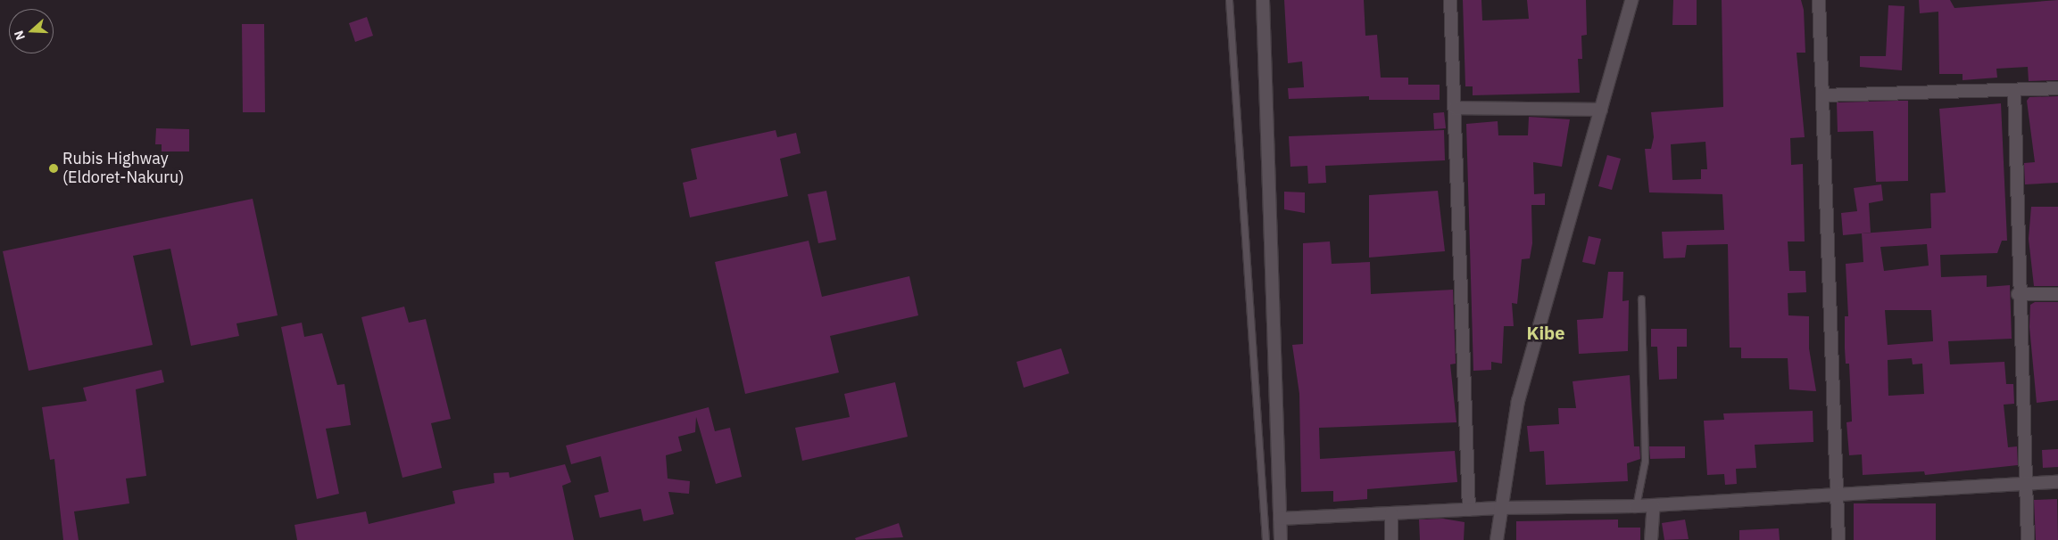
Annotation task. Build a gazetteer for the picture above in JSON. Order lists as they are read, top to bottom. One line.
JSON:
{"districts":["Kibe"],"places":["Rubis Highway (Eldoret-Nakuru)"],"north":"left"}
